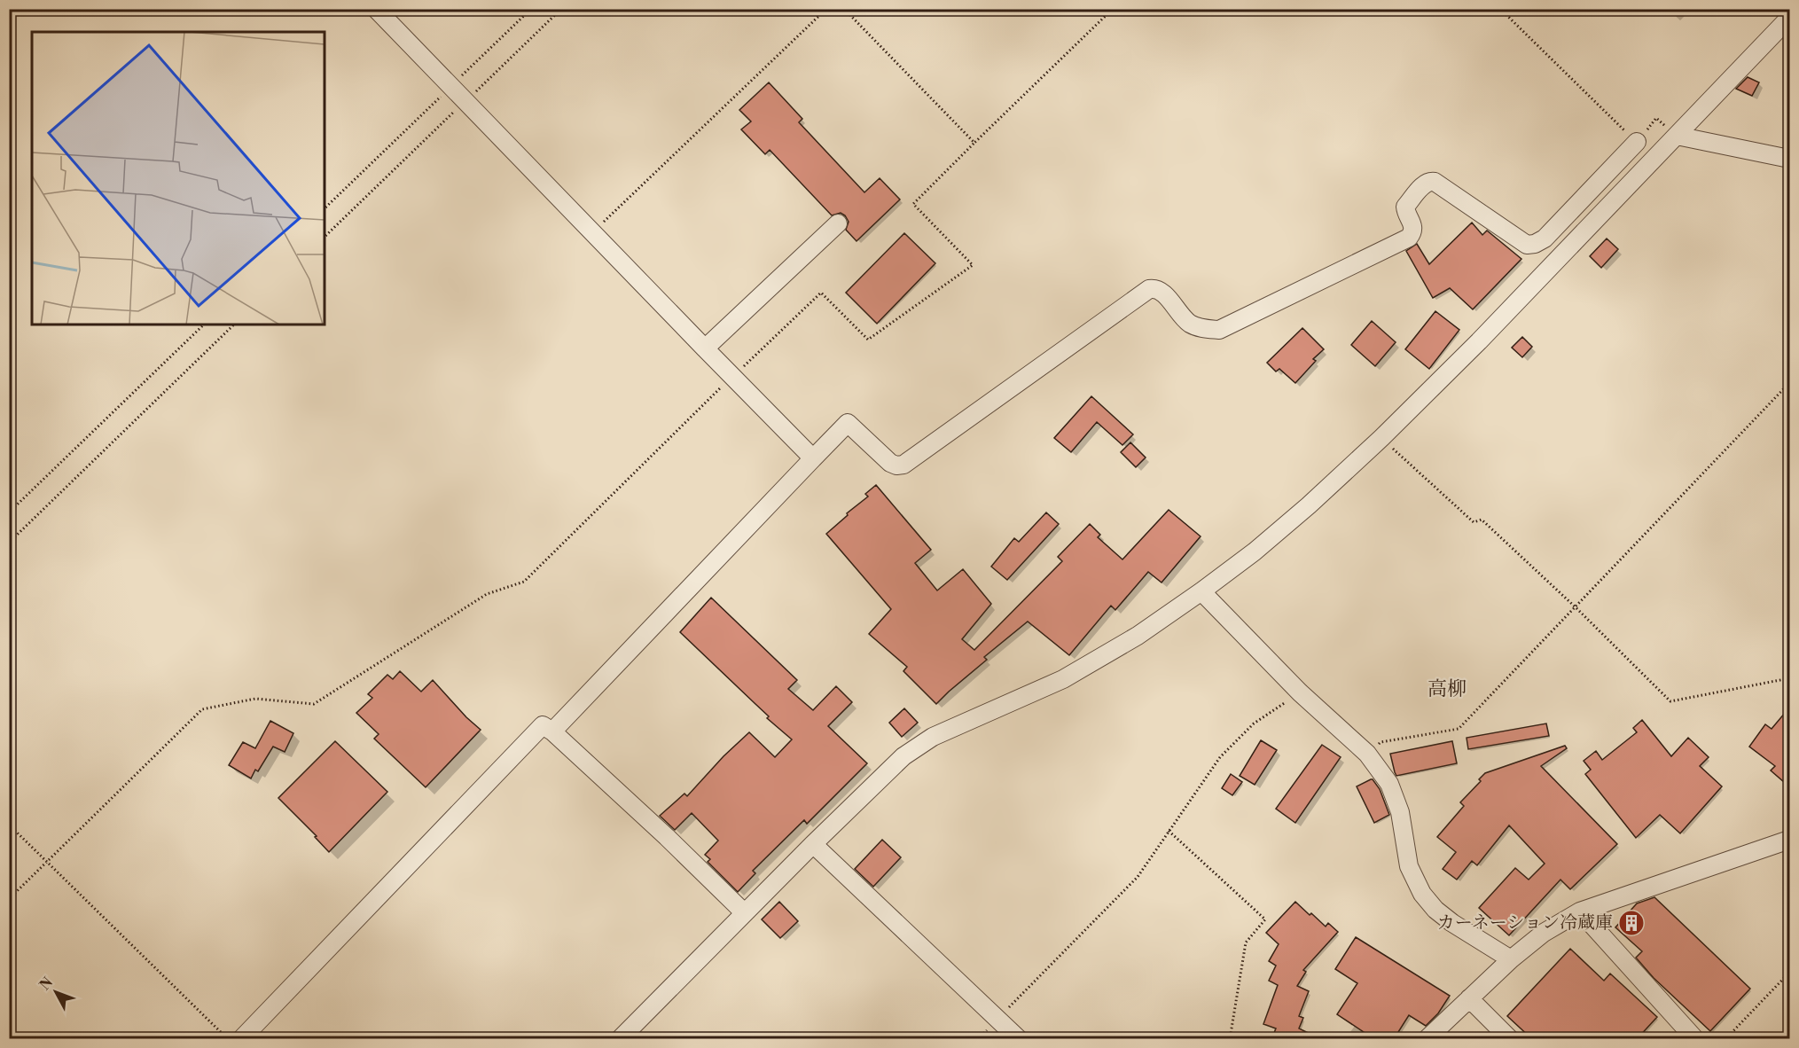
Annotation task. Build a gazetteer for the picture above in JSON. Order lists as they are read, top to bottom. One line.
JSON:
{"districts":["高柳"],"places":{"building":["カーネーション冷蔵庫"]},"north":"top left"}
